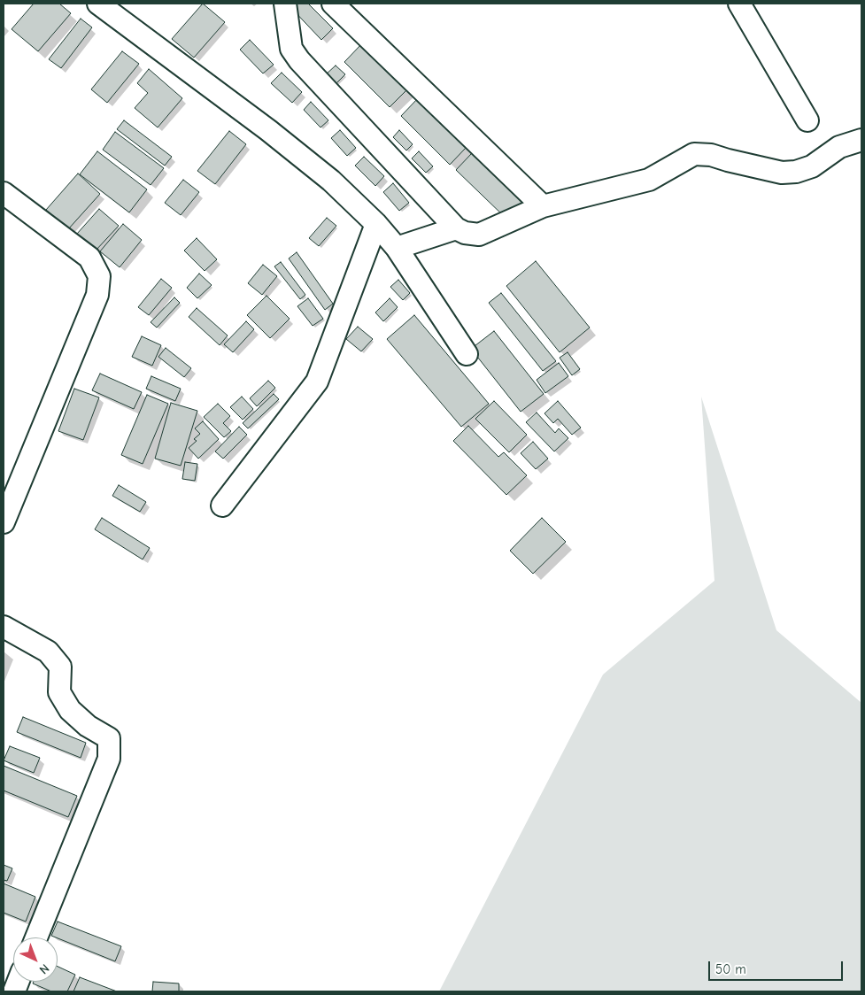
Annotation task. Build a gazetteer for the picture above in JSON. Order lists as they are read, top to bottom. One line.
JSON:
{"scale_bar":"50 m","north":"bottom right"}
